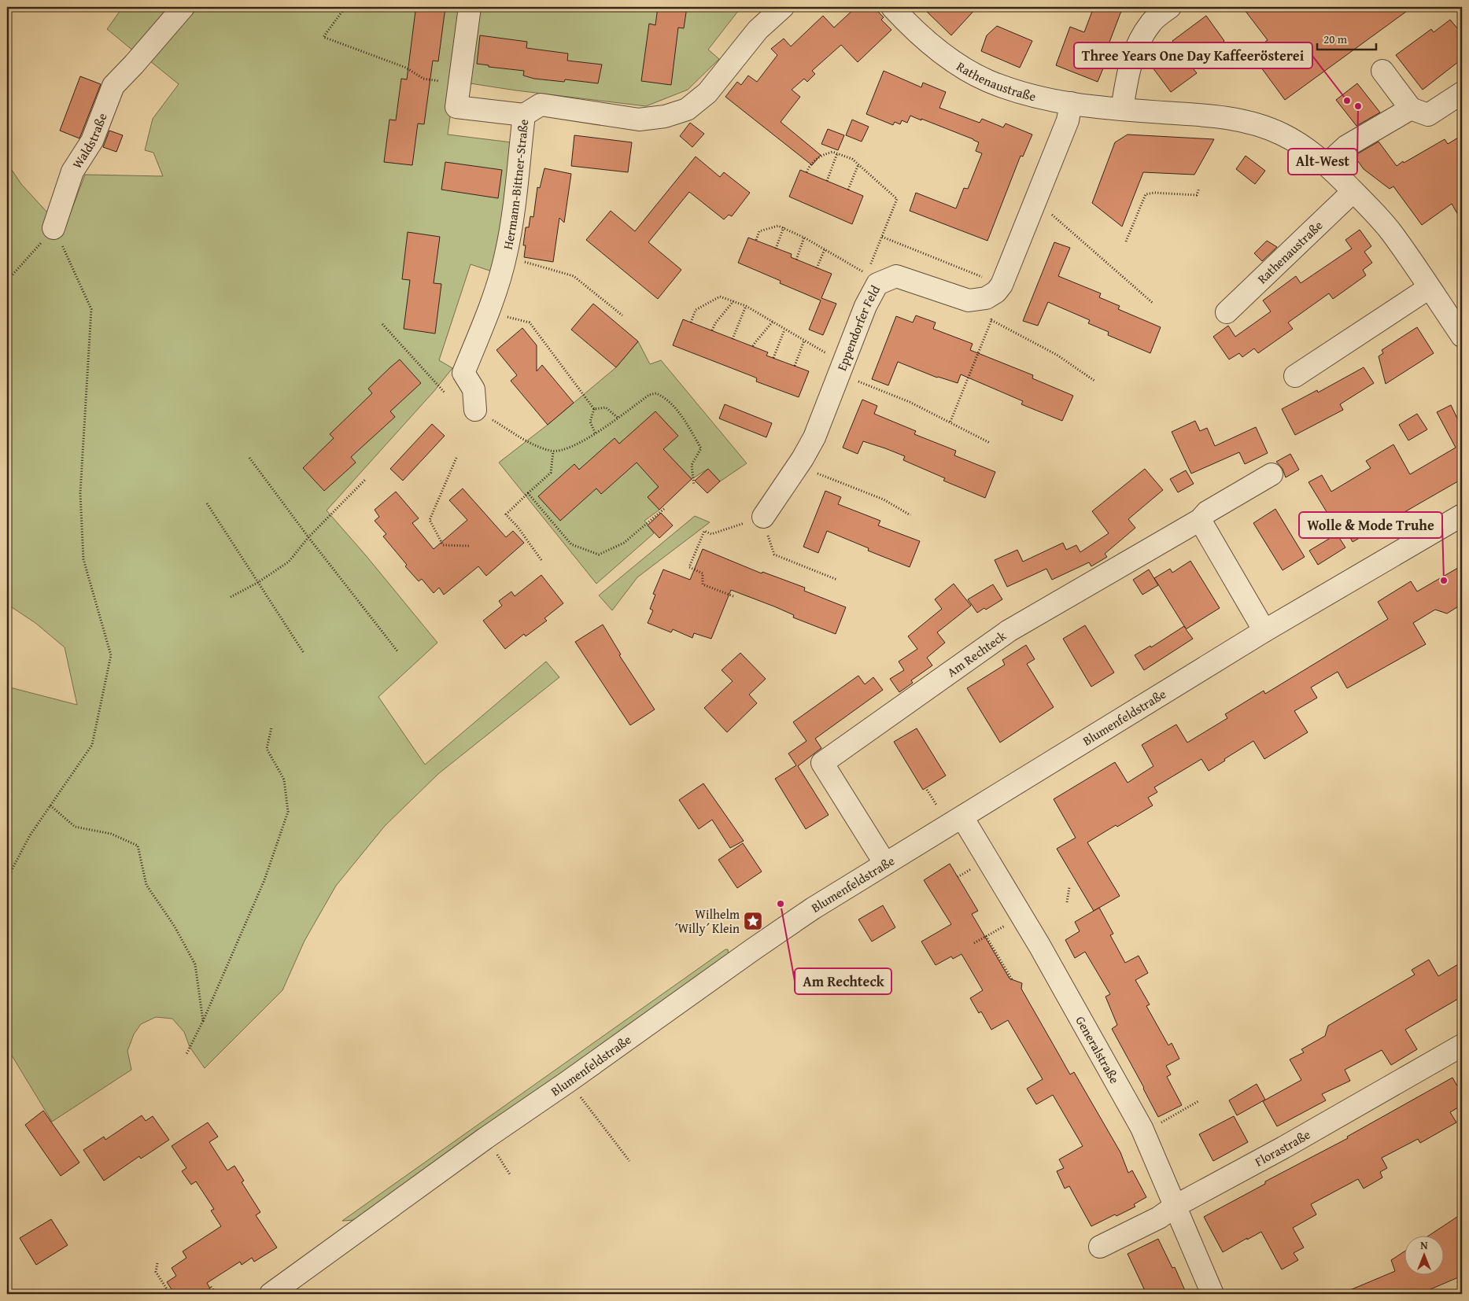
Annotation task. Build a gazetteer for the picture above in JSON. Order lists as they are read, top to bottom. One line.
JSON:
{"streets":{"street":["Rathenaustraße","Waldstraße","Hermann-Bittner-Straße","Eppendorfer Feld","Am Rechteck","Blumenfeldstraße","Generalstraße","Florastraße"]},"crossings":[["Am Rechteck","Blumenfeldstraße"],["Blumenfeldstraße","Generalstraße"],["Generalstraße","Florastraße"]],"places":{"other":["Three Years One Day Kaffeerösterei","Alt-West","Wolle & Mode Truhe","Am Rechteck"],"place":["Wilhelm ´Willy´ Klein"]},"scale_bar":"20 m","north":"top"}
